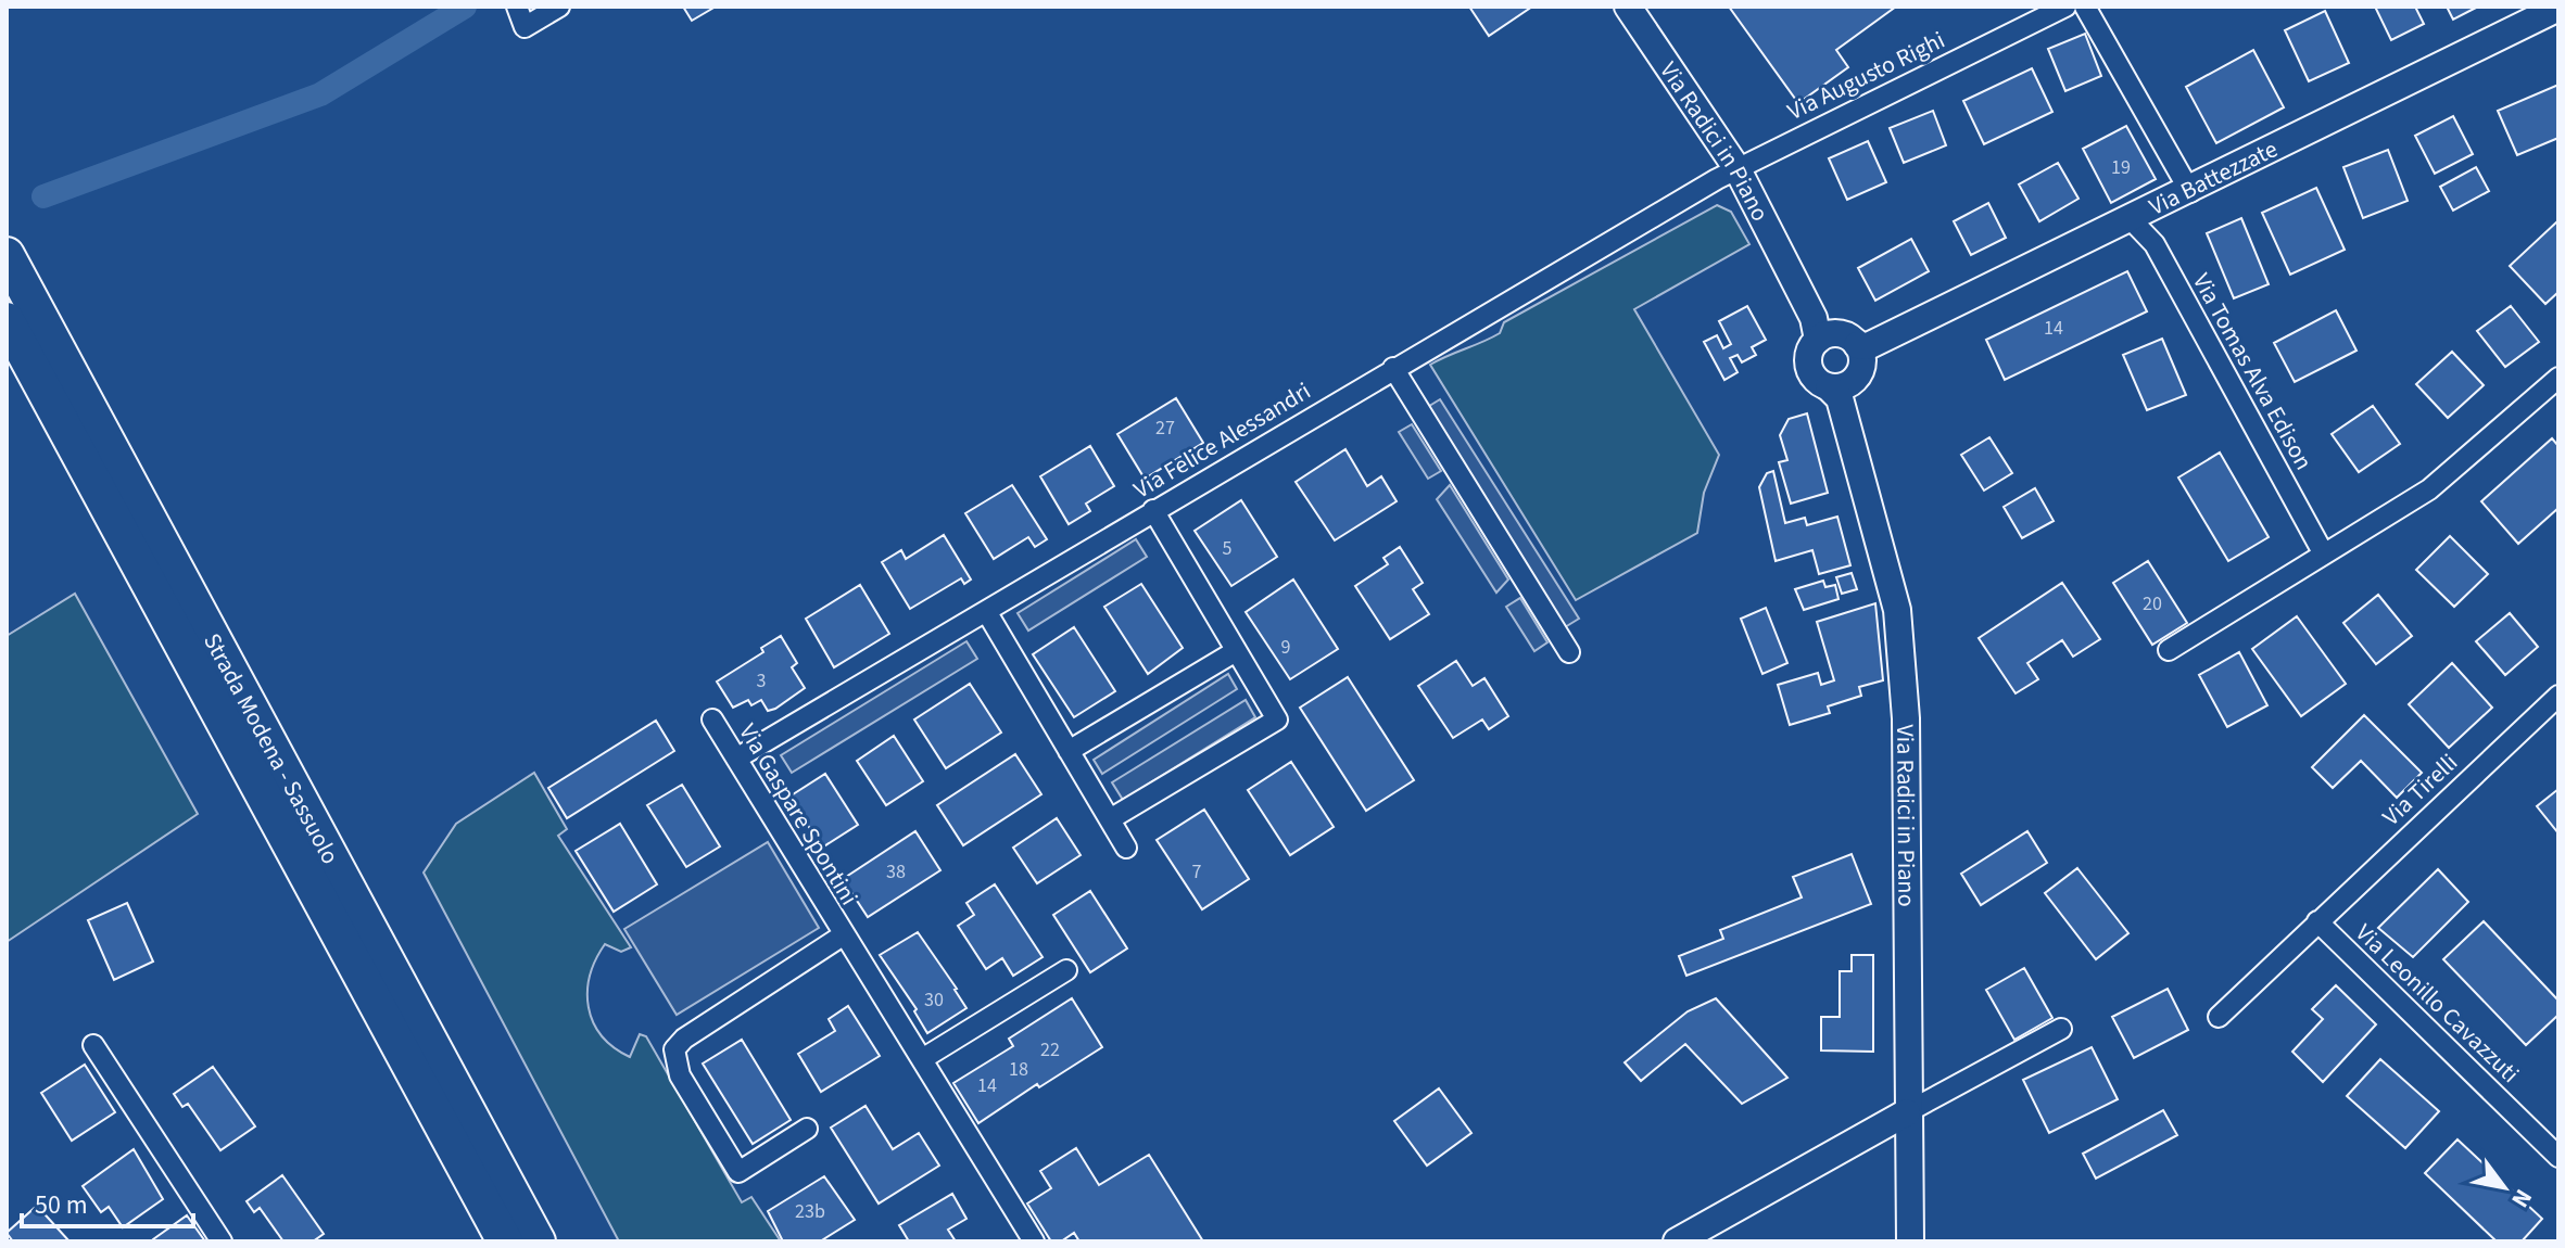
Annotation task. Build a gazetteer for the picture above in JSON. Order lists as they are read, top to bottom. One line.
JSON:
{"streets":{"highway":["Strada Modena - Sassuolo"],"street":["Via Augusto Righi","Via Radici in Piano","Via Battezzate","Via Tomas Alva Edison","Via Felice Alessandri","Via Tirelli","Via Gaspare Spontini","Via Leonillo Cavazzuti"]},"crossings":[["Via Augusto Righi","Via Radici in Piano"],["Via Augusto Righi","Via Felice Alessandri"],["Via Radici in Piano","Via Battezzate"],["Via Radici in Piano","Via Felice Alessandri"],["Via Battezzate","Via Tomas Alva Edison"],["Via Felice Alessandri","Via Gaspare Spontini"],["Via Tirelli","Via Leonillo Cavazzuti"]],"house_numbers":["19","14","27","5","20","9","3","38","7","30","22","18","14","23b"],"scale_bar":"50 m","north":"bottom right"}
